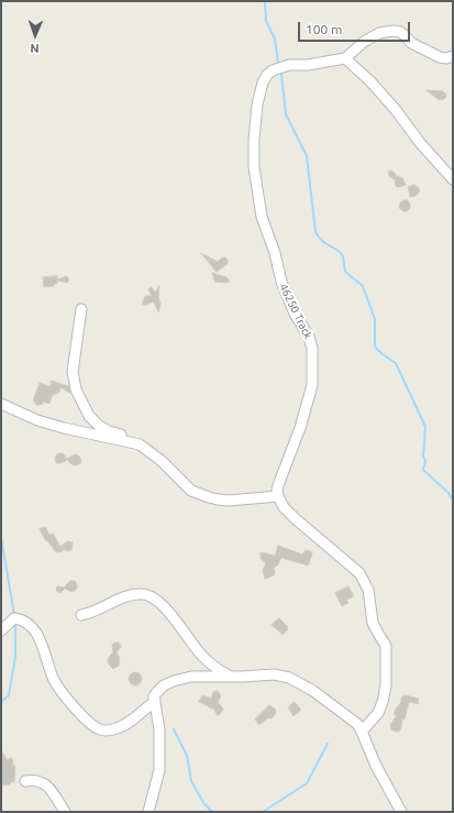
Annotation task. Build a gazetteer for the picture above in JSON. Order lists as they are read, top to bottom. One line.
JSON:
{"streets":{"street":["46250 Track"]},"scale_bar":"100 m","north":"bottom"}
